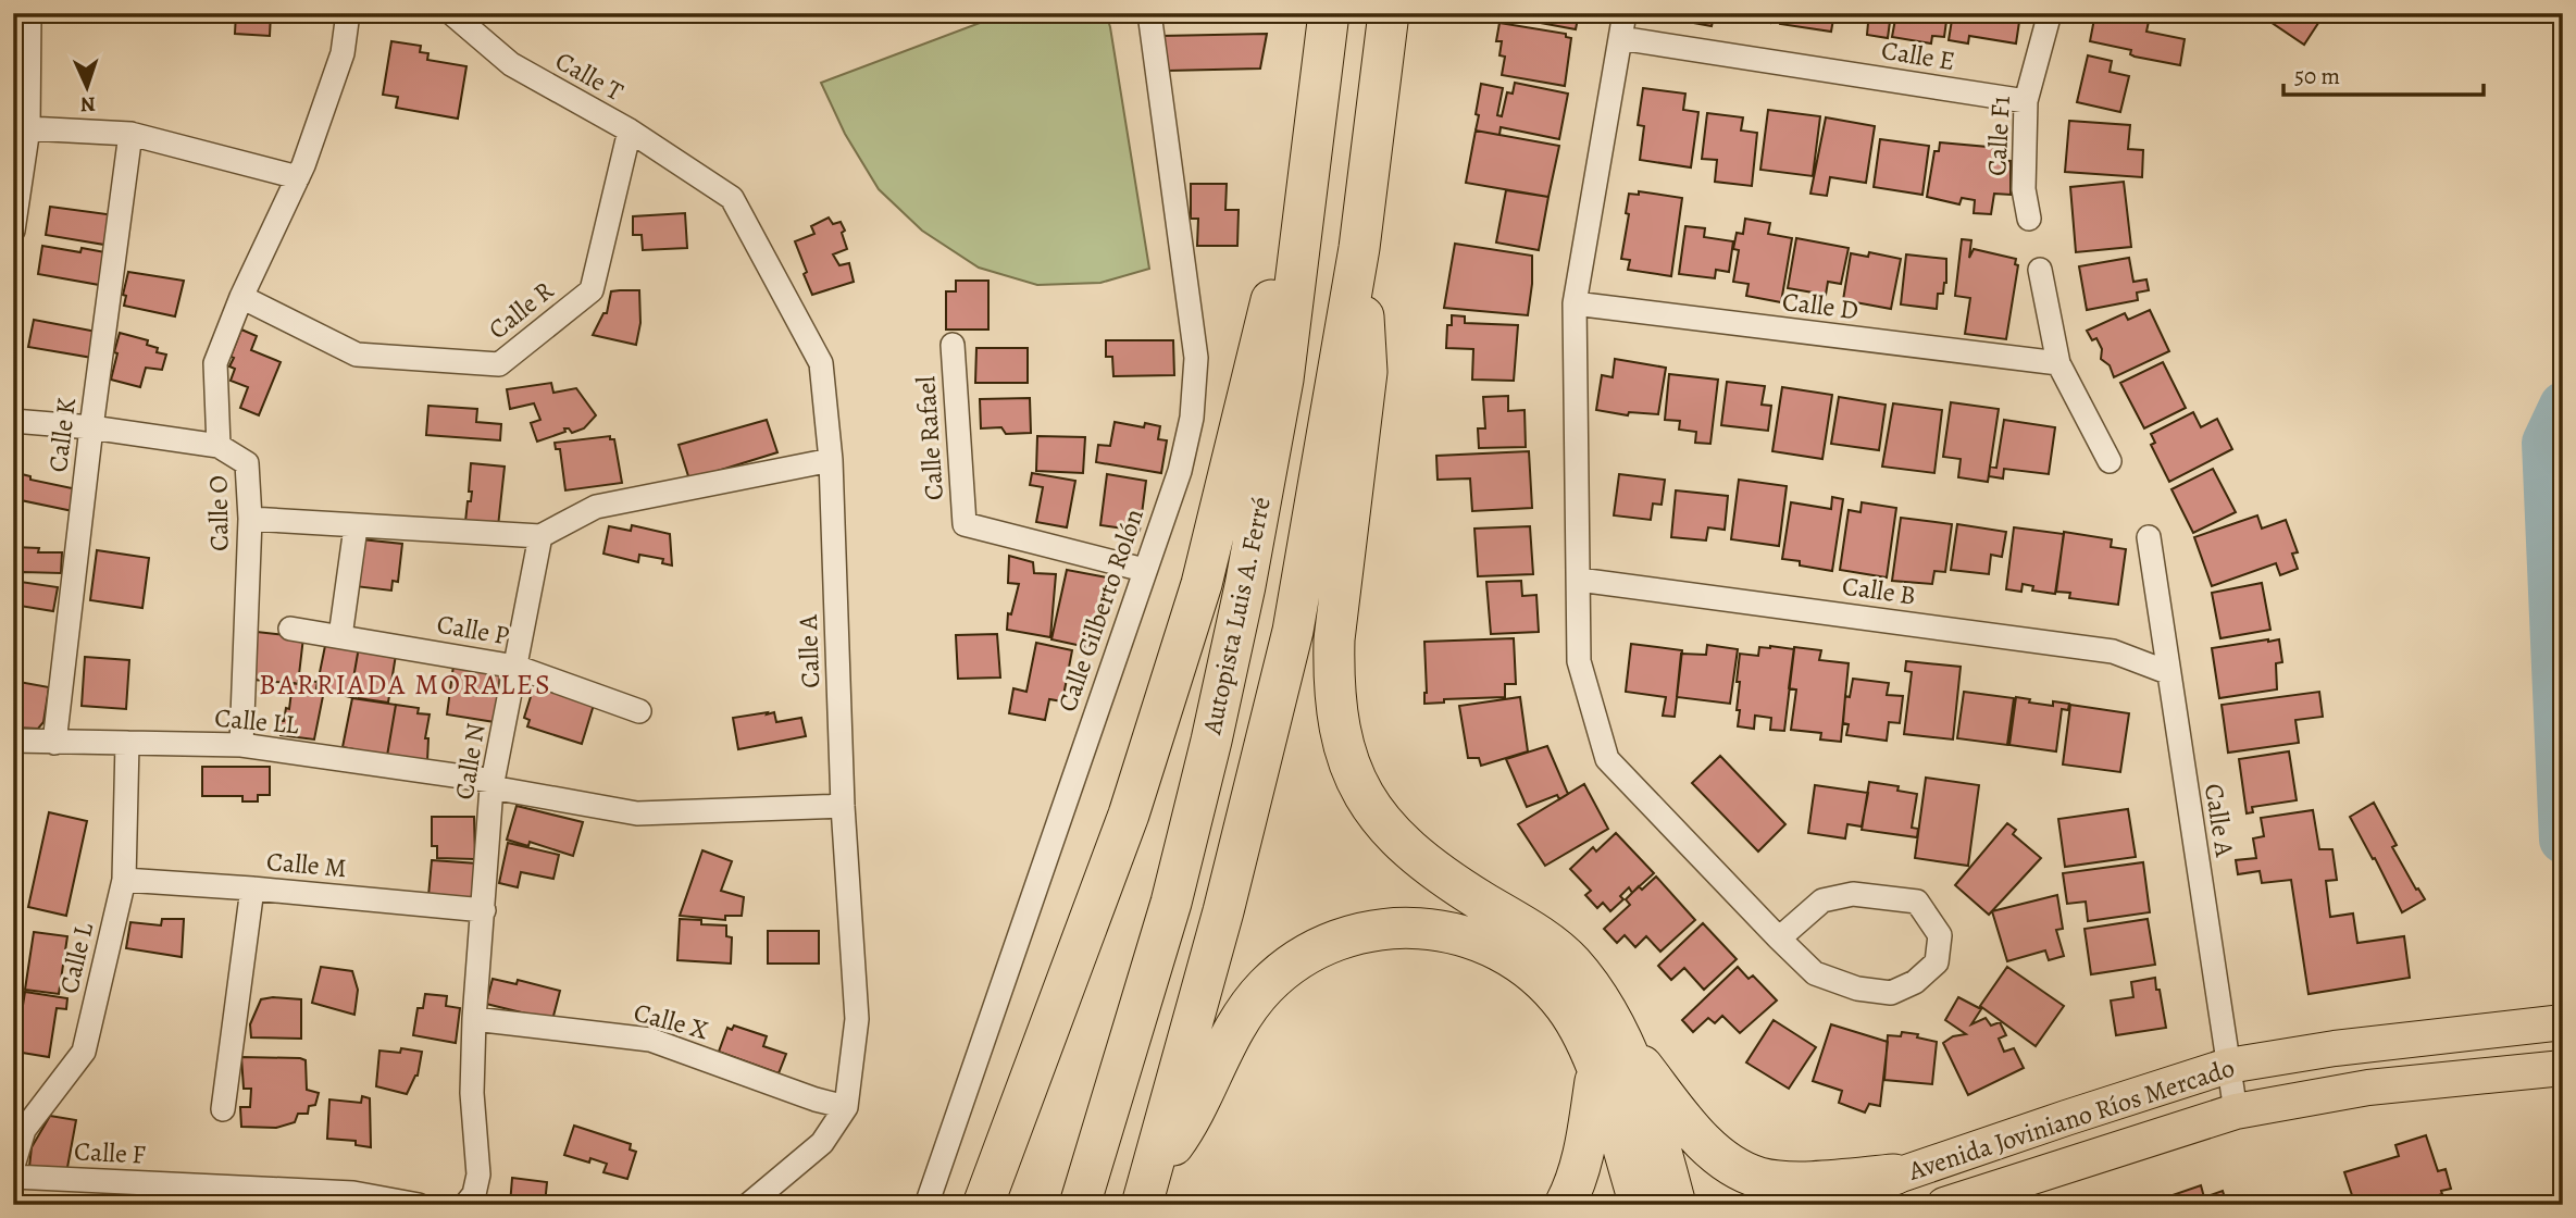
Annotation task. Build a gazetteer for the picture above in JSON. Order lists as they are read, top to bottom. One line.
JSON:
{"streets":{"highway":["Autopista Luis A. Ferré"],"main road":["Avenida Joviniano Ríos Mercado"],"street":["Calle E","Calle T","Calle F1","Calle D","Calle R","Calle K","Calle Rafael","Calle O","Calle B","Calle Gilberto Rolón","Calle P","Calle A","Calle LL","Calle N","Calle M","Calle L","Calle X","Calle F"]},"crossings":[["Calle E","Calle F1"],["Calle T","Calle R"],["Calle T","Calle A"],["Calle R","Calle O"],["Calle R","Calle A"],["Calle K","Calle LL"],["Calle Rafael","Calle Gilberto Rolón"],["Calle O","Calle LL"],["Calle B","Calle A"],["Calle P","Calle N"],["Calle A","Calle LL"],["Calle A","Calle X"],["Calle A","Avenida Joviniano Ríos Mercado"],["Calle LL","Calle N"],["Calle LL","Calle L"],["Calle N","Calle M"],["Calle N","Calle X"],["Calle M","Calle L"]],"districts":["BARRIADA MORALES"],"scale_bar":"50 m","north":"bottom"}
